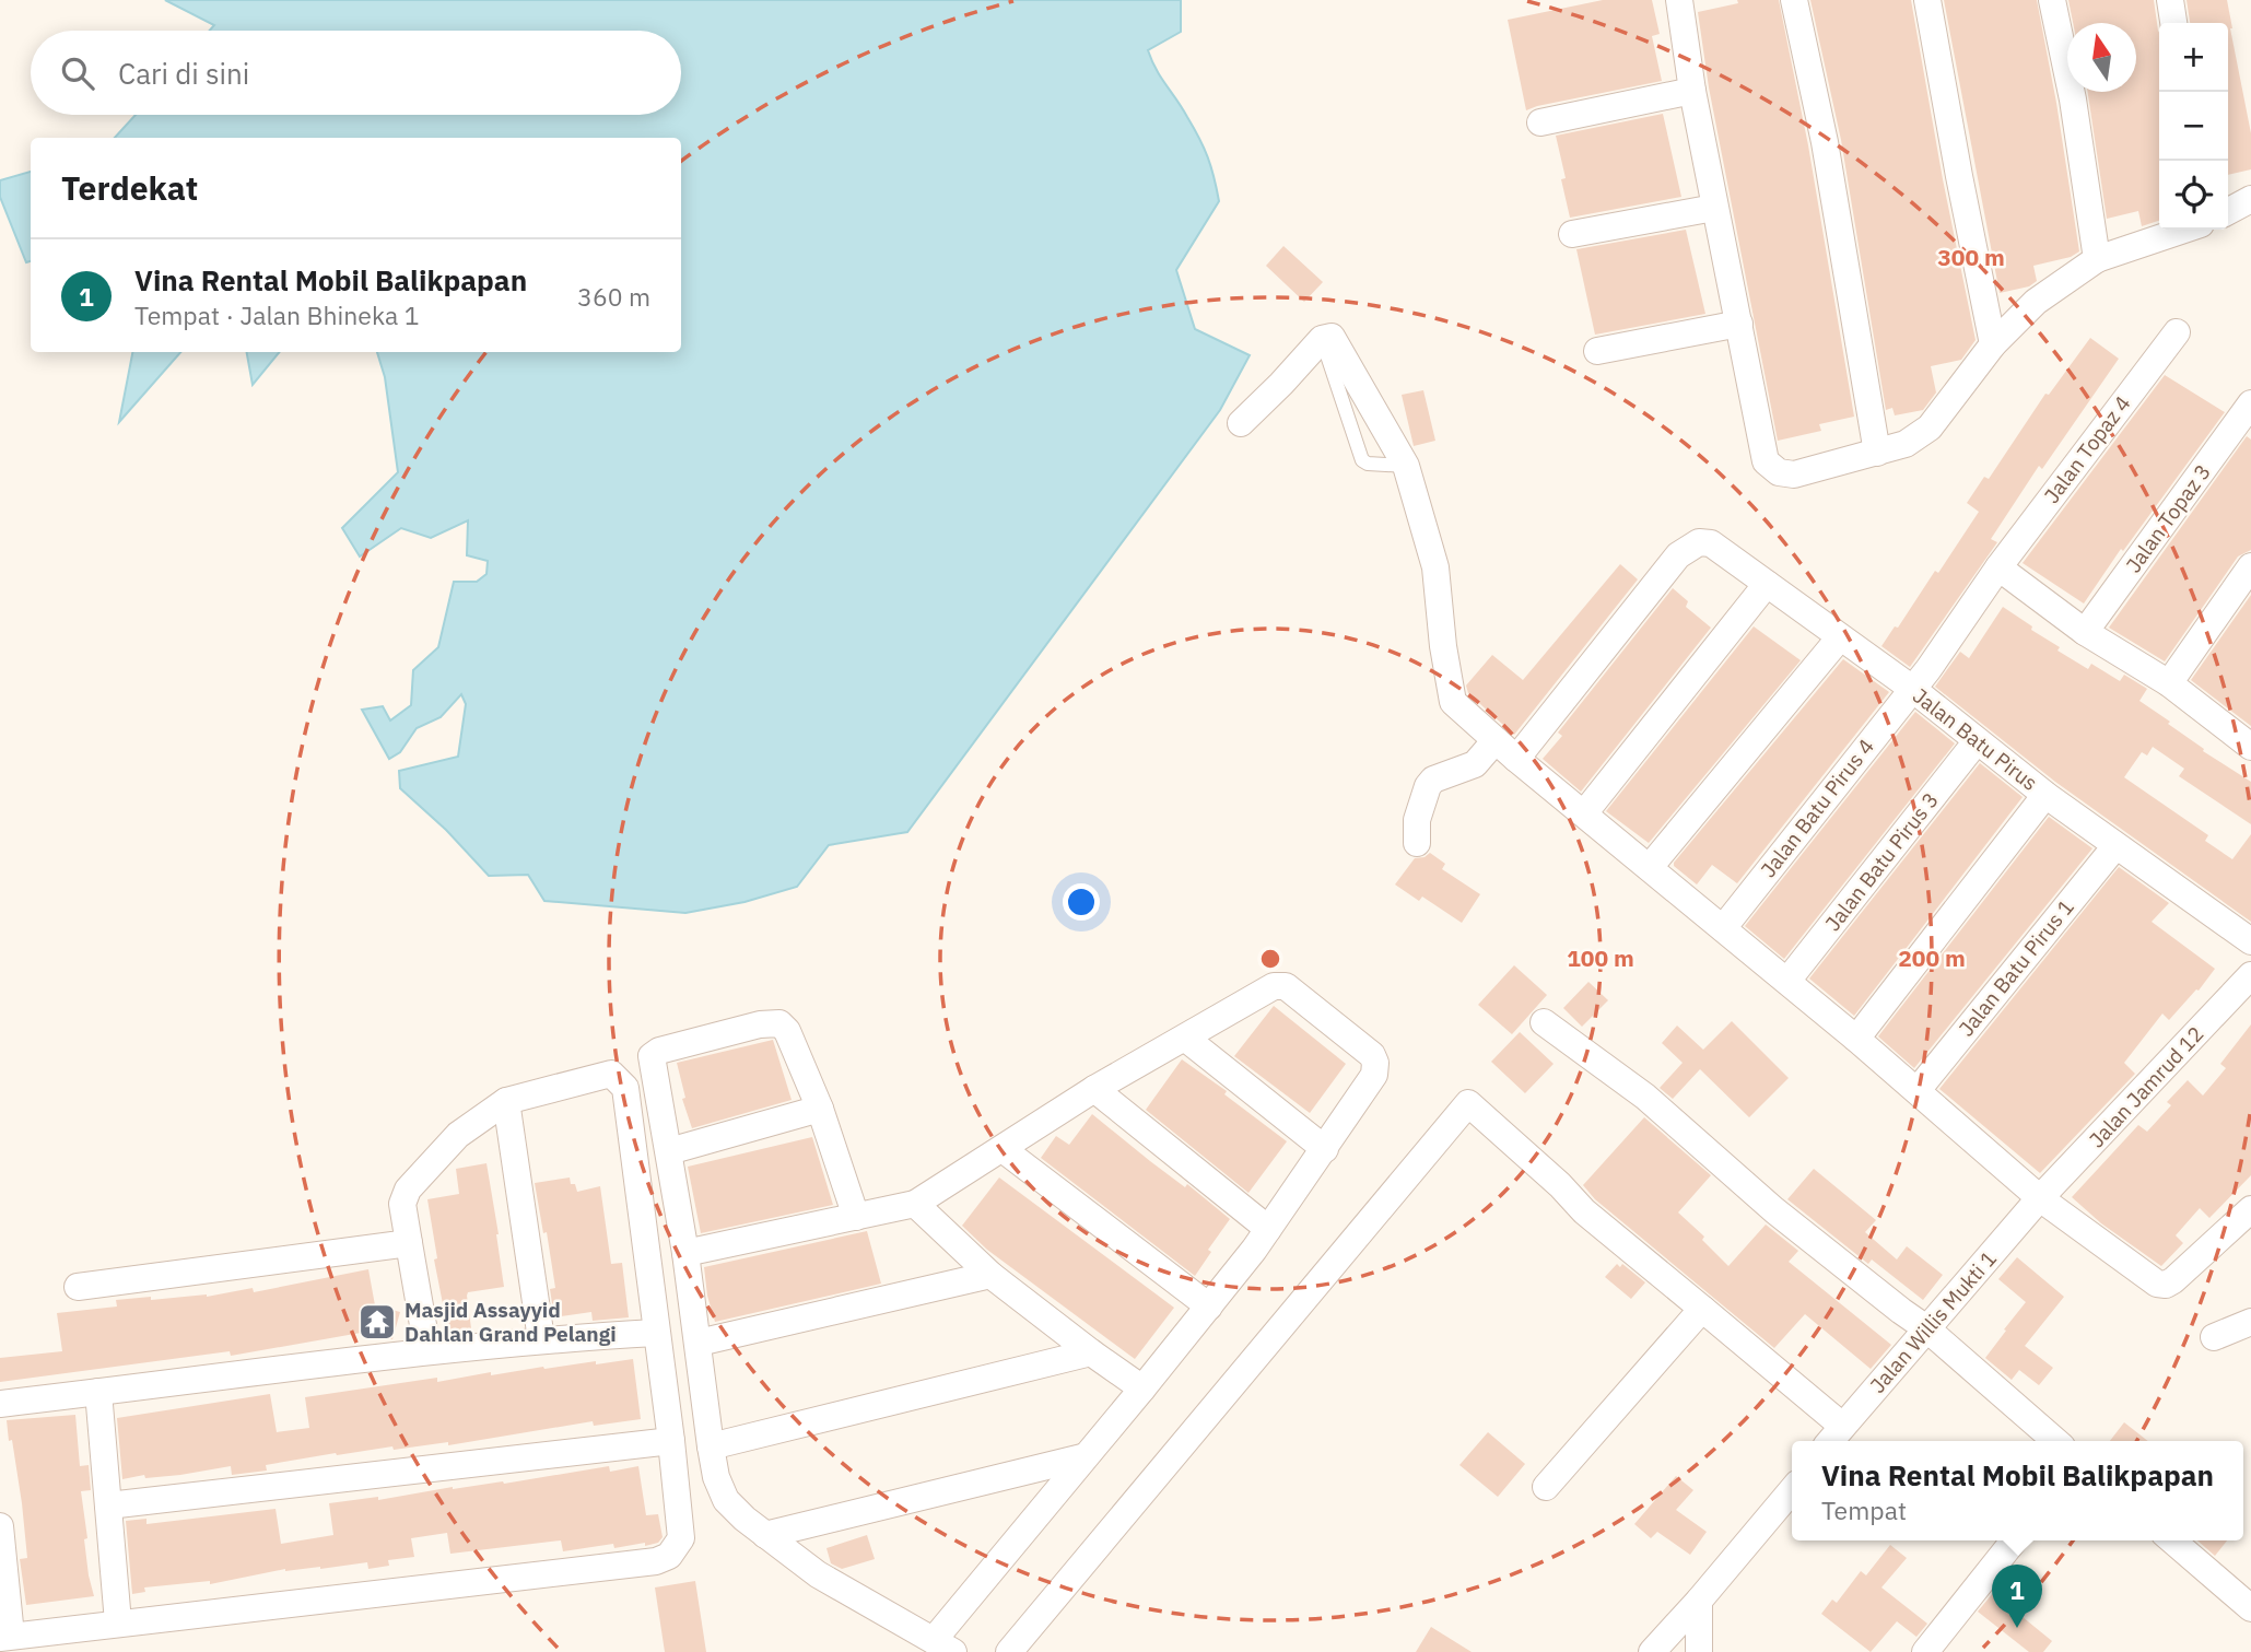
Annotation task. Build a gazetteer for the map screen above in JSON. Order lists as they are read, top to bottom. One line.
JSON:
{"streets":{"street":["Jalan Topaz 4","Jalan Topaz 3","Jalan Batu Pirus","Jalan Batu Pirus 4","Jalan Batu Pirus 3","Jalan Batu Pirus 1","Jalan Jamrud 12","Jalan Willis Mukti 1"]},"crossings":[["Jalan Topaz 4","Jalan Batu Pirus"],["Jalan Topaz 4","Jalan Batu Pirus 4"],["Jalan Batu Pirus","Jalan Batu Pirus 4"],["Jalan Batu Pirus","Jalan Batu Pirus 3"],["Jalan Batu Pirus","Jalan Batu Pirus 1"],["Jalan Jamrud 12","Jalan Willis Mukti 1"]],"places":{"temple":["Masjid Assayyid Dahlan Grand Pelangi"]},"north":"top","page":{"map_buttons":["+","−"],"search":"Cari di sini","heading":"Terdekat","list":[{"mark":"1","name":"Vina Rental Mobil Balikpapan","note":"Tempat · Jalan Bhineka 1","value":"360 m"}],"popup":["Vina Rental Mobil Balikpapan","Tempat"],"pins":"1"},"rings":["300 m","100 m","200 m"]}
